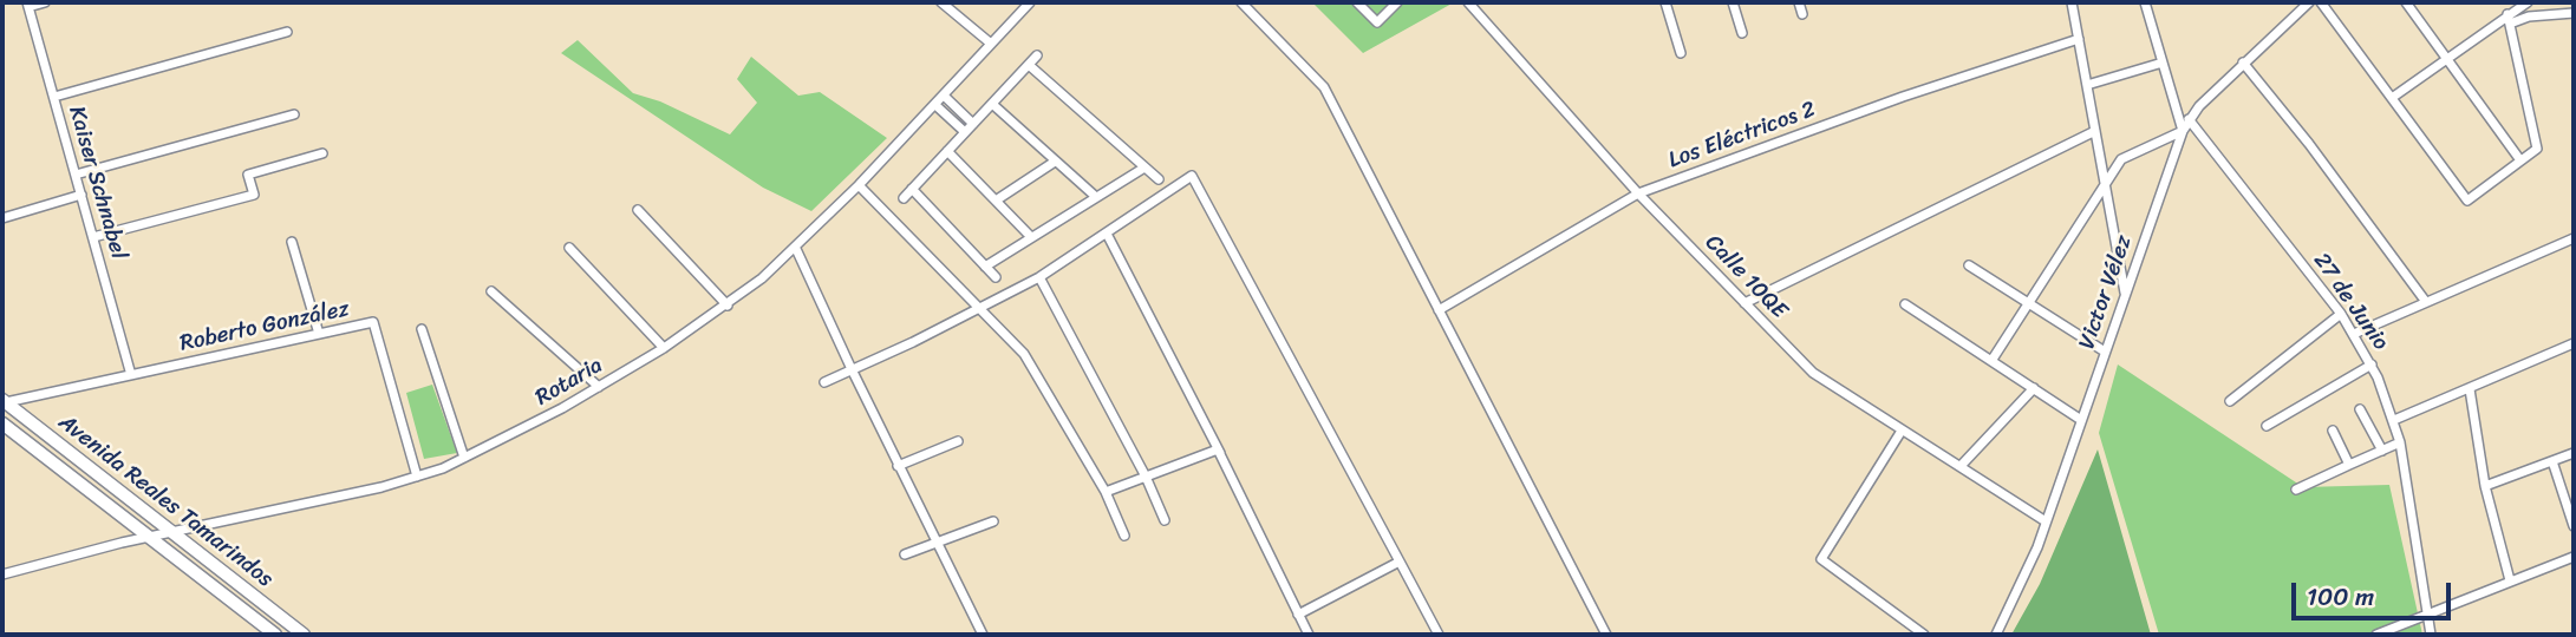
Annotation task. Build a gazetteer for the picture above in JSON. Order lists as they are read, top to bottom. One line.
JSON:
{"streets":{"main road":["Avenida Reales Tamarindos"],"street":["Los Eléctricos 2","Kaiser Schnabel","Calle 10QE","Victor Vélez","27 de Junio","Roberto González","Rotaria"]},"crossings":[["Los Eléctricos 2","Calle 10QE"],["Kaiser Schnabel","Roberto González"],["Calle 10QE","Victor Vélez"],["Victor Vélez","27 de Junio"],["Roberto González","Rotaria"],["Roberto González","Avenida Reales Tamarindos"],["Rotaria","Avenida Reales Tamarindos"]],"scale_bar":"100 m"}
